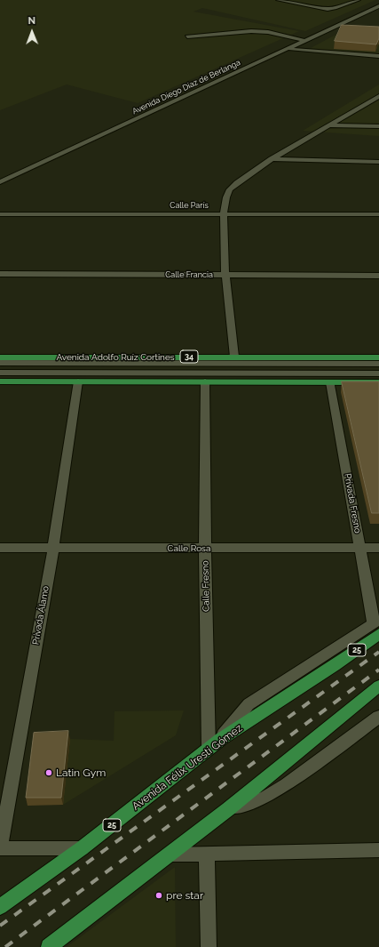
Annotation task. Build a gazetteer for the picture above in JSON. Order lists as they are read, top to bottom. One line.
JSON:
{"streets":{"main road":["34","Avenida Adolfo Ruíz Cortines","25","Avenida Félix Uresti Gómez"],"street":["Avenida Diego Díaz de Berlanga","Calle París","Calle Francia","Privada Fresno","Calle Rosa","Calle Fresno","Privada Álamo"]},"crossings":[["Privada Fresno","Calle Rosa"],["Privada Fresno","Avenida Félix Uresti Gómez"],["Calle Rosa","Calle Fresno"],["Calle Rosa","Privada Álamo"],["Calle Fresno","Avenida Félix Uresti Gómez"]],"places":["Latin Gym","pre star"],"north":"top"}
